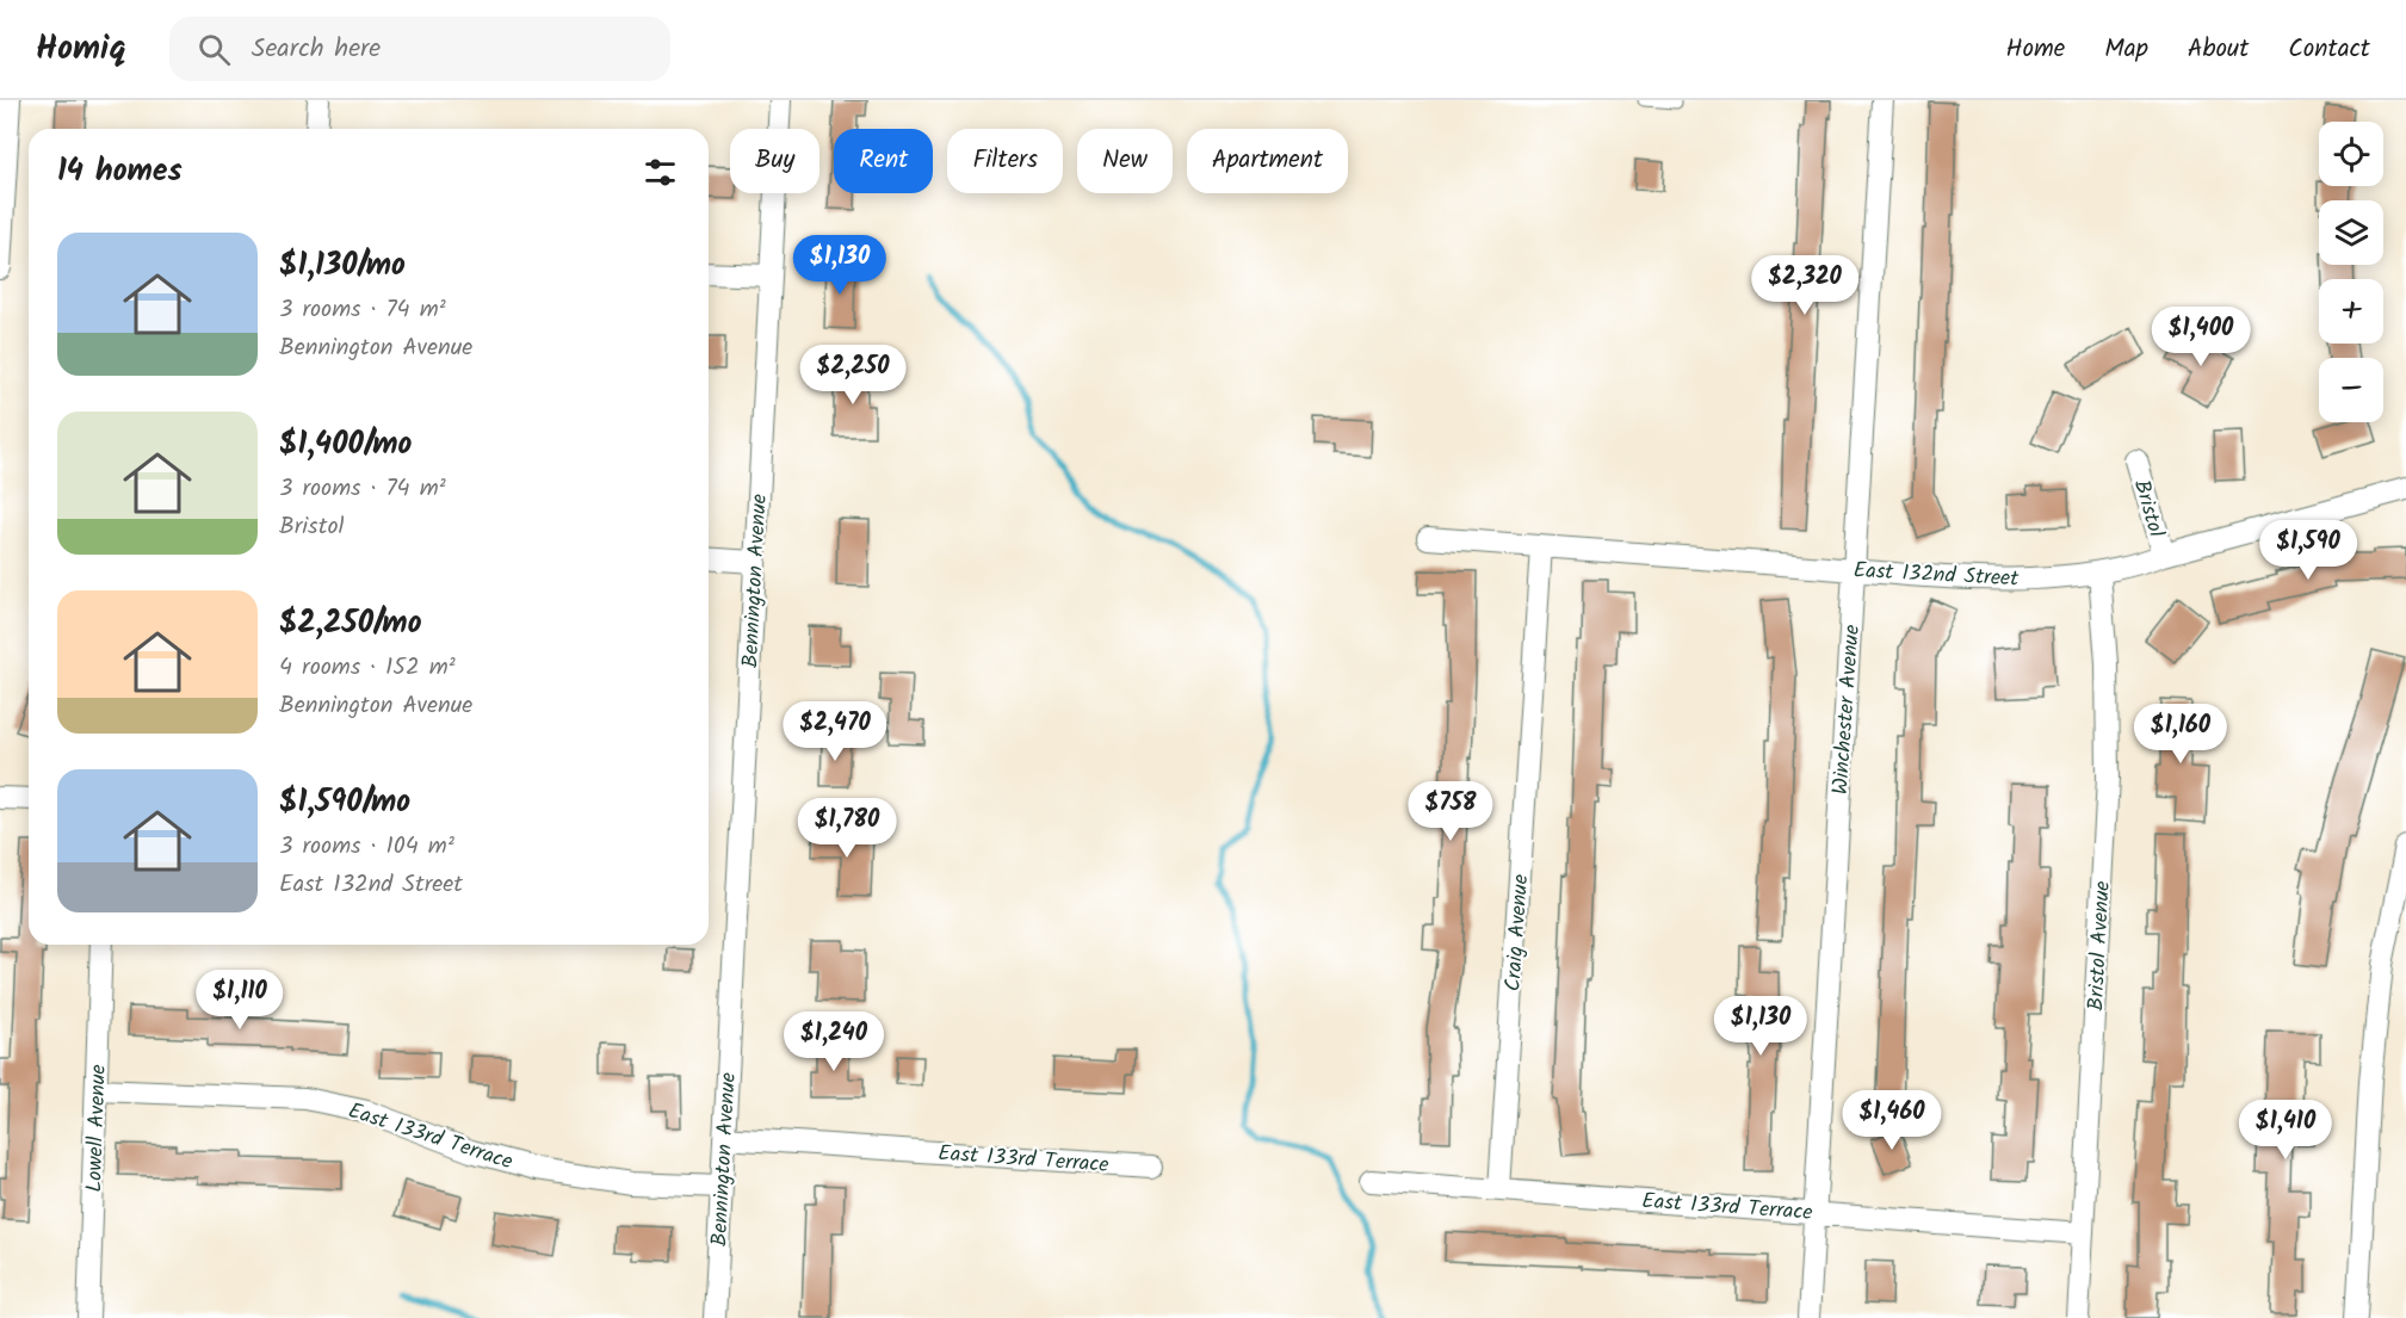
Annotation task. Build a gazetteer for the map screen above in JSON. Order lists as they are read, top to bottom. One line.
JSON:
{"streets":{"street":["Bristol","East 132nd Street","Bennington Avenue","Winchester Avenue","Craig Avenue","Bristol Avenue","Lowell Avenue","East 133rd Terrace"]},"crossings":[["Bristol","East 132nd Street"],["East 132nd Street","Winchester Avenue"],["East 132nd Street","Craig Avenue"],["East 132nd Street","Bristol Avenue"],["Bennington Avenue","East 133rd Terrace"],["Winchester Avenue","East 133rd Terrace"],["Craig Avenue","East 133rd Terrace"],["Bristol Avenue","East 133rd Terrace"],["Lowell Avenue","East 133rd Terrace"]],"page":{"header":"Homiq","search":"Search here","nav":["Home","Map","About","Contact"],"map_buttons":["+","−"],"chip":["Buy","Rent","Filters","New","Apartment"],"heading":"14 homes","list":[{"name":"$1,130/mo","note":"3 rooms · 74 m² · Bennington Avenue"},{"name":"$1,400/mo","note":"3 rooms · 74 m² · Bristol"},{"name":"$2,250/mo","note":"4 rooms · 152 m² · Bennington Avenue"},{"name":"$1,590/mo","note":"3 rooms · 104 m² · East 132nd Street"}],"price":["$1,130","$2,320","$1,400","$2,250","$1,590","$2,470","$1,160","$758","$1,780","$1,110","$1,130","$1,240","$1,460","$1,410"]}}
